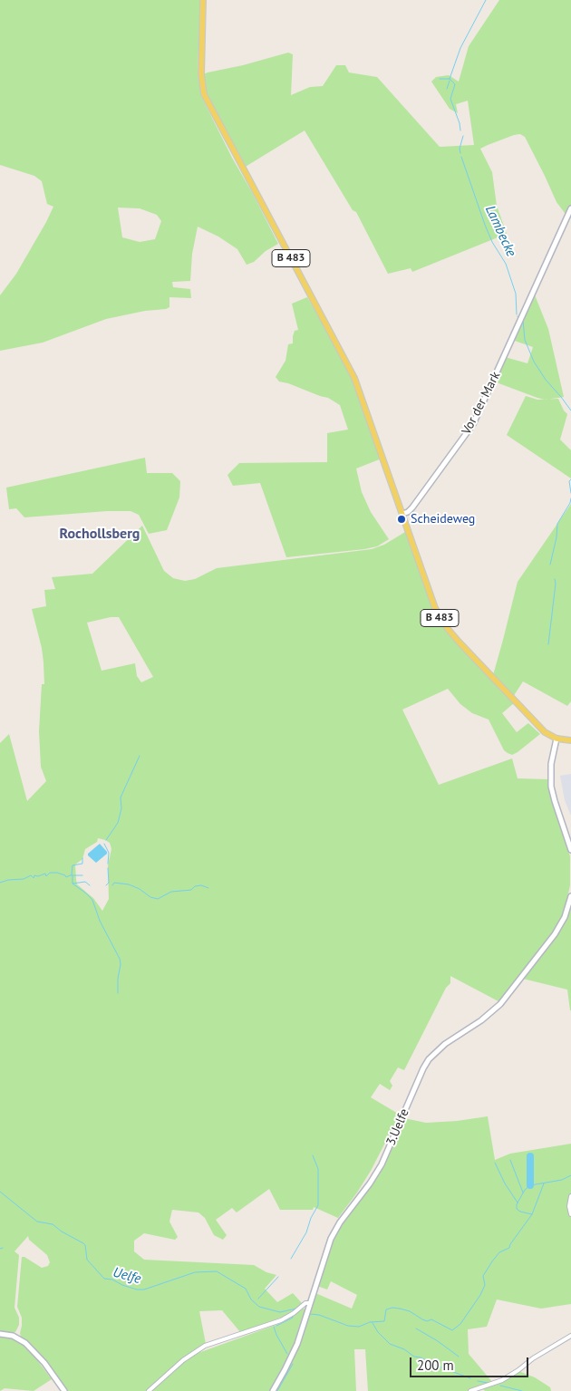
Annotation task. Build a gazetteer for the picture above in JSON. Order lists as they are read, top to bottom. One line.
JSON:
{"streets":{"main road":["B 483"],"street":["Vor der Mark","3.Uelfe"]},"crossings":[["B 483","Vor der Mark"]],"districts":["Rochollsberg"],"water":["Lambecke","Uelfe"],"places":["Scheideweg"],"scale_bar":"200 m"}
